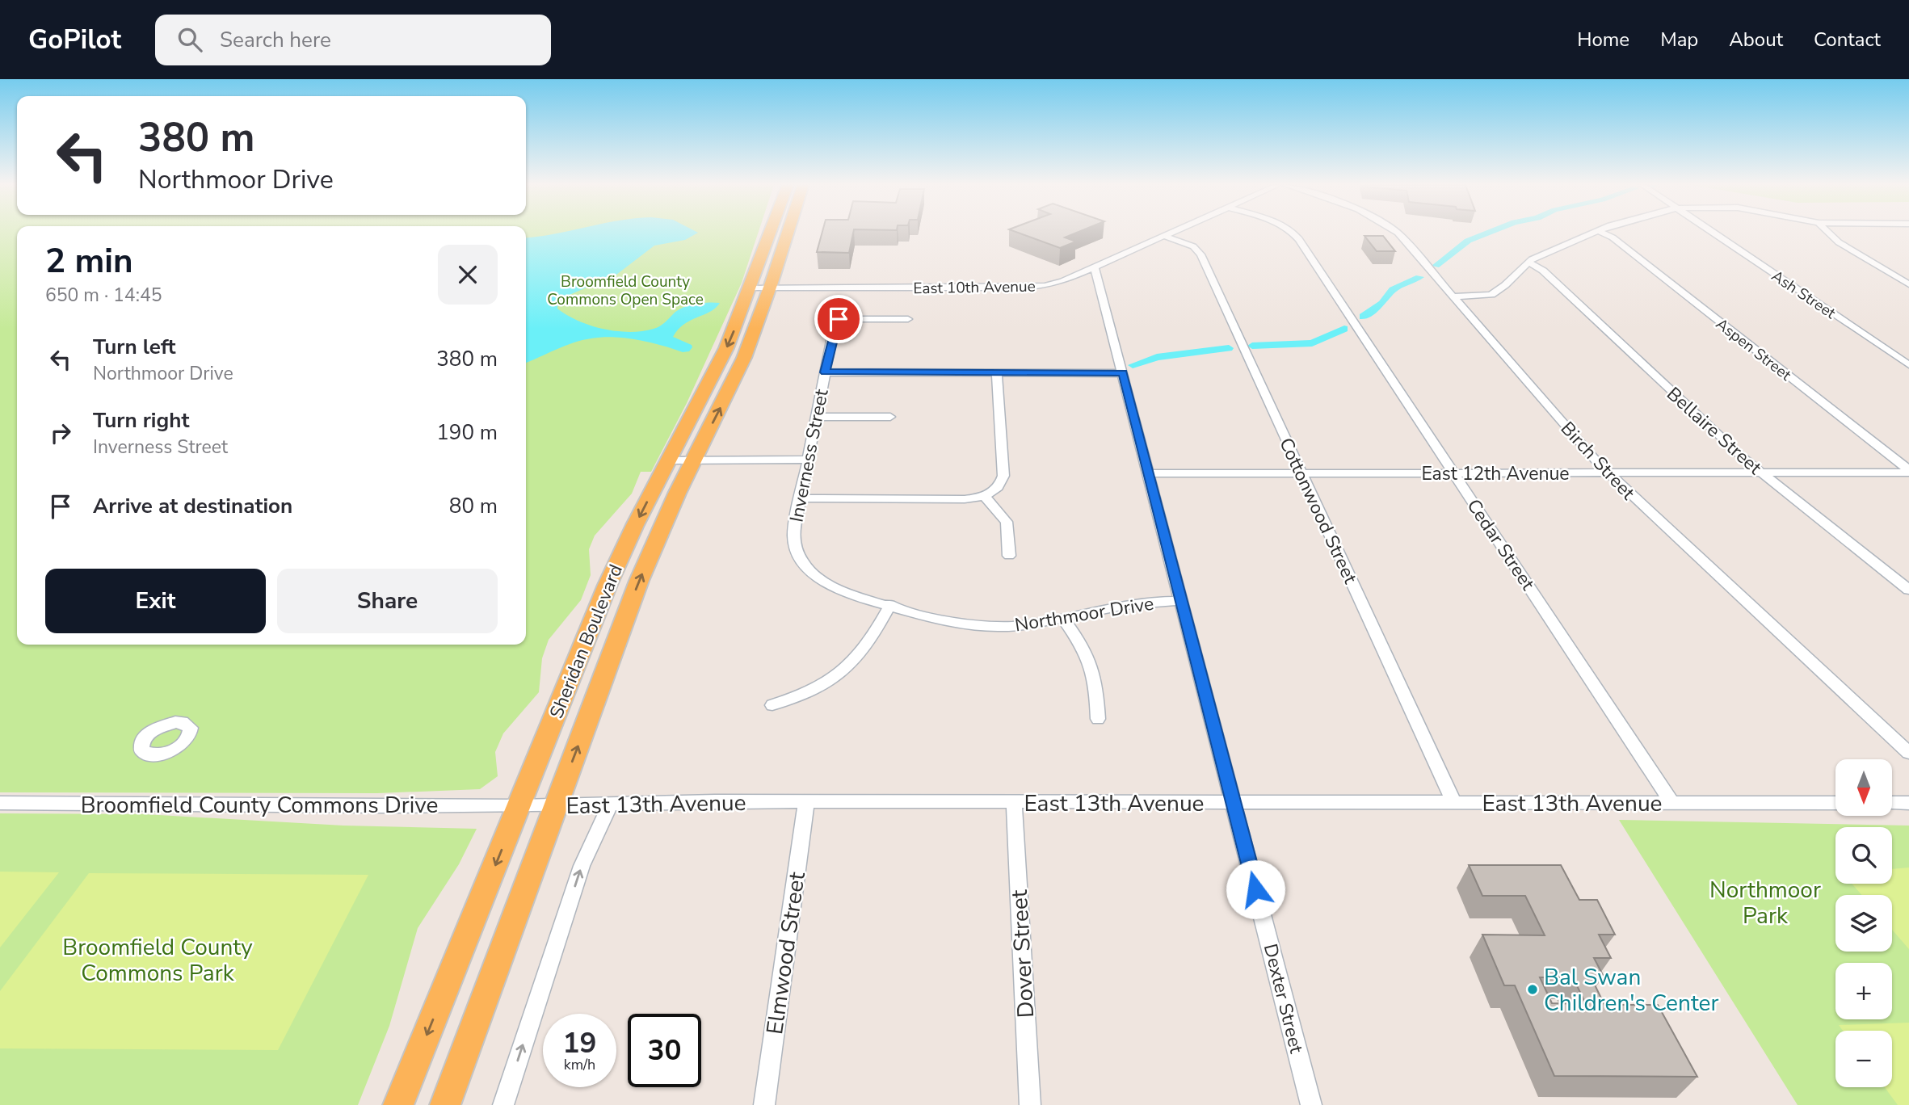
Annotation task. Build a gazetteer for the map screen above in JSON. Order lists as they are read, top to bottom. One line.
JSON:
{"streets":{"main road":["Sheridan Boulevard"],"street":["East 10th Avenue","Ash Street","Aspen Street","Bellaire Street","Inverness Street","Birch Street","East 12th Avenue","Cottonwood Street","Cedar Street","Northmoor Drive","East 13th Avenue","Broomfield County Commons Drive","Elmwood Street","Dover Street","Dexter Street"]},"crossings":[["East 10th Avenue","Cottonwood Street"],["East 10th Avenue","Sheridan Boulevard"],["East 10th Avenue","Dexter Street"],["Aspen Street","East 12th Avenue"],["Bellaire Street","East 12th Avenue"],["Inverness Street","Northmoor Drive"],["Birch Street","East 12th Avenue"],["East 12th Avenue","Cottonwood Street"],["East 12th Avenue","Cedar Street"],["East 12th Avenue","Dexter Street"],["Cottonwood Street","East 13th Avenue"],["Cedar Street","East 13th Avenue"],["Northmoor Drive","Dexter Street"],["Sheridan Boulevard","East 13th Avenue"],["Sheridan Boulevard","Broomfield County Commons Drive"],["East 13th Avenue","Broomfield County Commons Drive"],["East 13th Avenue","Elmwood Street"],["East 13th Avenue","Dover Street"],["East 13th Avenue","Dexter Street"]],"parks":["Broomfield County Commons Open Space","Northmoor Park","Broomfield County Commons Park"],"places":["Bal Swan Children's Center"],"north":"bottom","page":{"header":"GoPilot","search":"Search here","nav":["Home","Map","About","Contact"],"turn":["380 m","Northmoor Drive"],"heading":["2 min","650 m · 14:45"],"list":[{"name":"Turn left","note":"Northmoor Drive","value":"380 m"},{"name":"Turn right","note":"Inverness Street","value":"190 m"},{"name":"Arrive at destination","value":"80 m"}],"buttons":["Exit","Share"],"map_buttons":["+","−"],"speed":"19 km/h","limit":"30"}}
